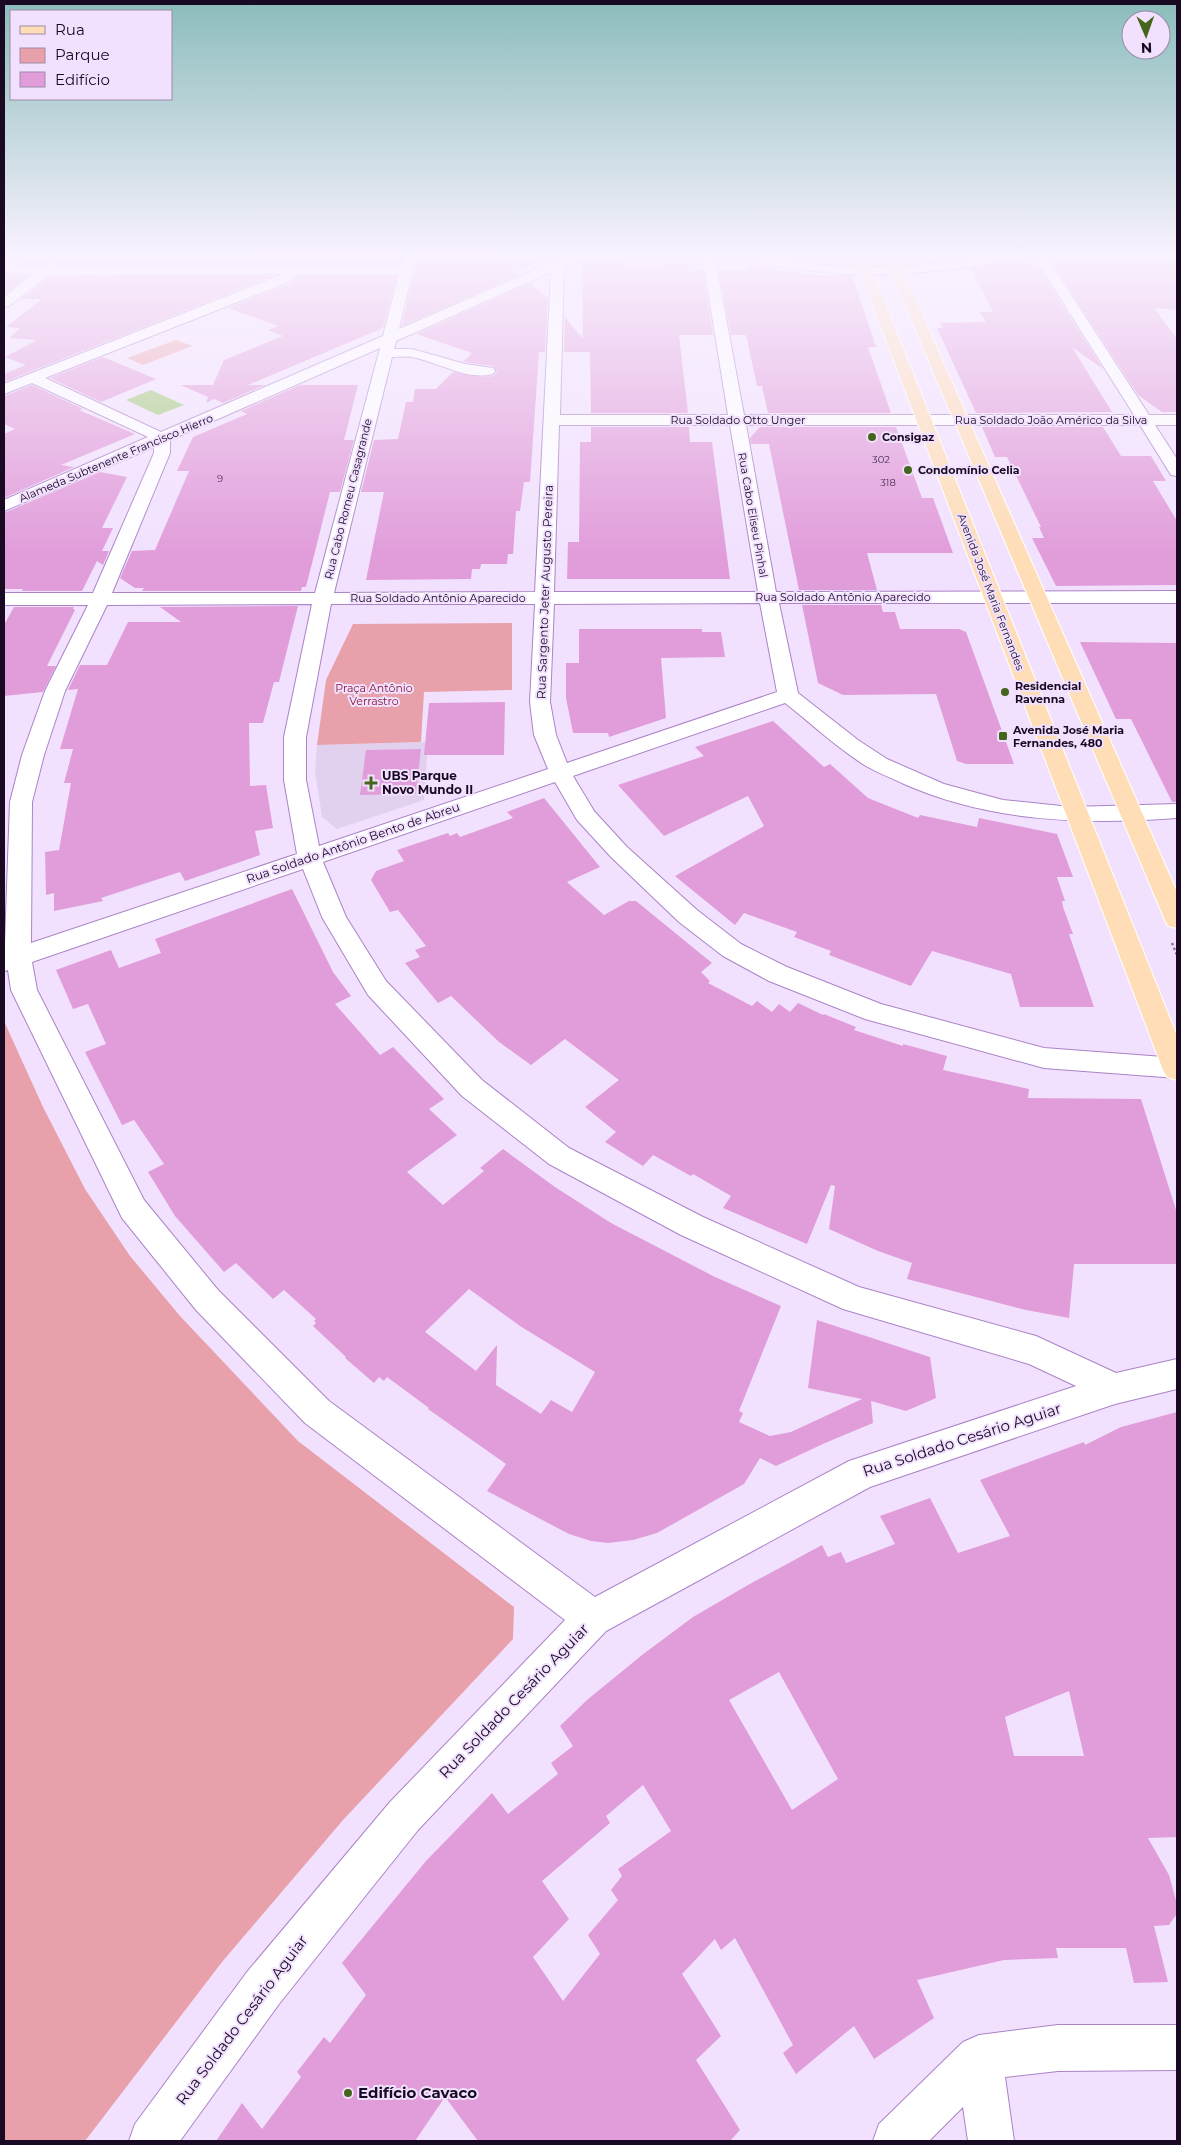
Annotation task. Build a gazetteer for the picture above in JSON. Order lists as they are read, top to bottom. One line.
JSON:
{"streets":{"main road":["Avenida José Maria Fernandes"],"street":["Rua Soldado Otto Unger","Rua Soldado João Américo da Silva","Alameda Subtenente Francisco Hierro","Rua Cabo Romeu Casagrande","Rua Cabo Eliseu Pinhal","Rua Sargento Jeter Augusto Pereira","Rua Soldado Antônio Aparecido","Rua Soldado Antônio Bento de Abreu","Rua Soldado Cesário Aguiar"]},"crossings":[["Rua Soldado Otto Unger","Rua Soldado João Américo da Silva"],["Rua Soldado Otto Unger","Rua Cabo Eliseu Pinhal"],["Rua Soldado Otto Unger","Rua Sargento Jeter Augusto Pereira"],["Rua Soldado Otto Unger","Avenida José Maria Fernandes"],["Rua Soldado João Américo da Silva","Avenida José Maria Fernandes"],["Rua Cabo Romeu Casagrande","Rua Soldado Antônio Aparecido"],["Rua Cabo Romeu Casagrande","Rua Soldado Antônio Bento de Abreu"],["Rua Cabo Romeu Casagrande","Rua Soldado Cesário Aguiar"],["Rua Cabo Eliseu Pinhal","Rua Soldado Antônio Aparecido"],["Rua Cabo Eliseu Pinhal","Rua Soldado Antônio Bento de Abreu"],["Rua Sargento Jeter Augusto Pereira","Avenida José Maria Fernandes"],["Rua Sargento Jeter Augusto Pereira","Rua Soldado Antônio Aparecido"],["Rua Sargento Jeter Augusto Pereira","Rua Soldado Antônio Bento de Abreu"],["Avenida José Maria Fernandes","Rua Soldado Antônio Aparecido"]],"parks":["Praça Antônio Verrastro"],"places":{"other":["Consigaz","Condomínio Celia","Residencial Ravenna","Edifício Cavaco"],"transit":["Avenida José Maria Fernandes, 480"],"health":["UBS Parque Novo Mundo II"]},"house_numbers":["302","9","318"],"legend":["Rua","Parque","Edifício"],"north":"bottom"}
